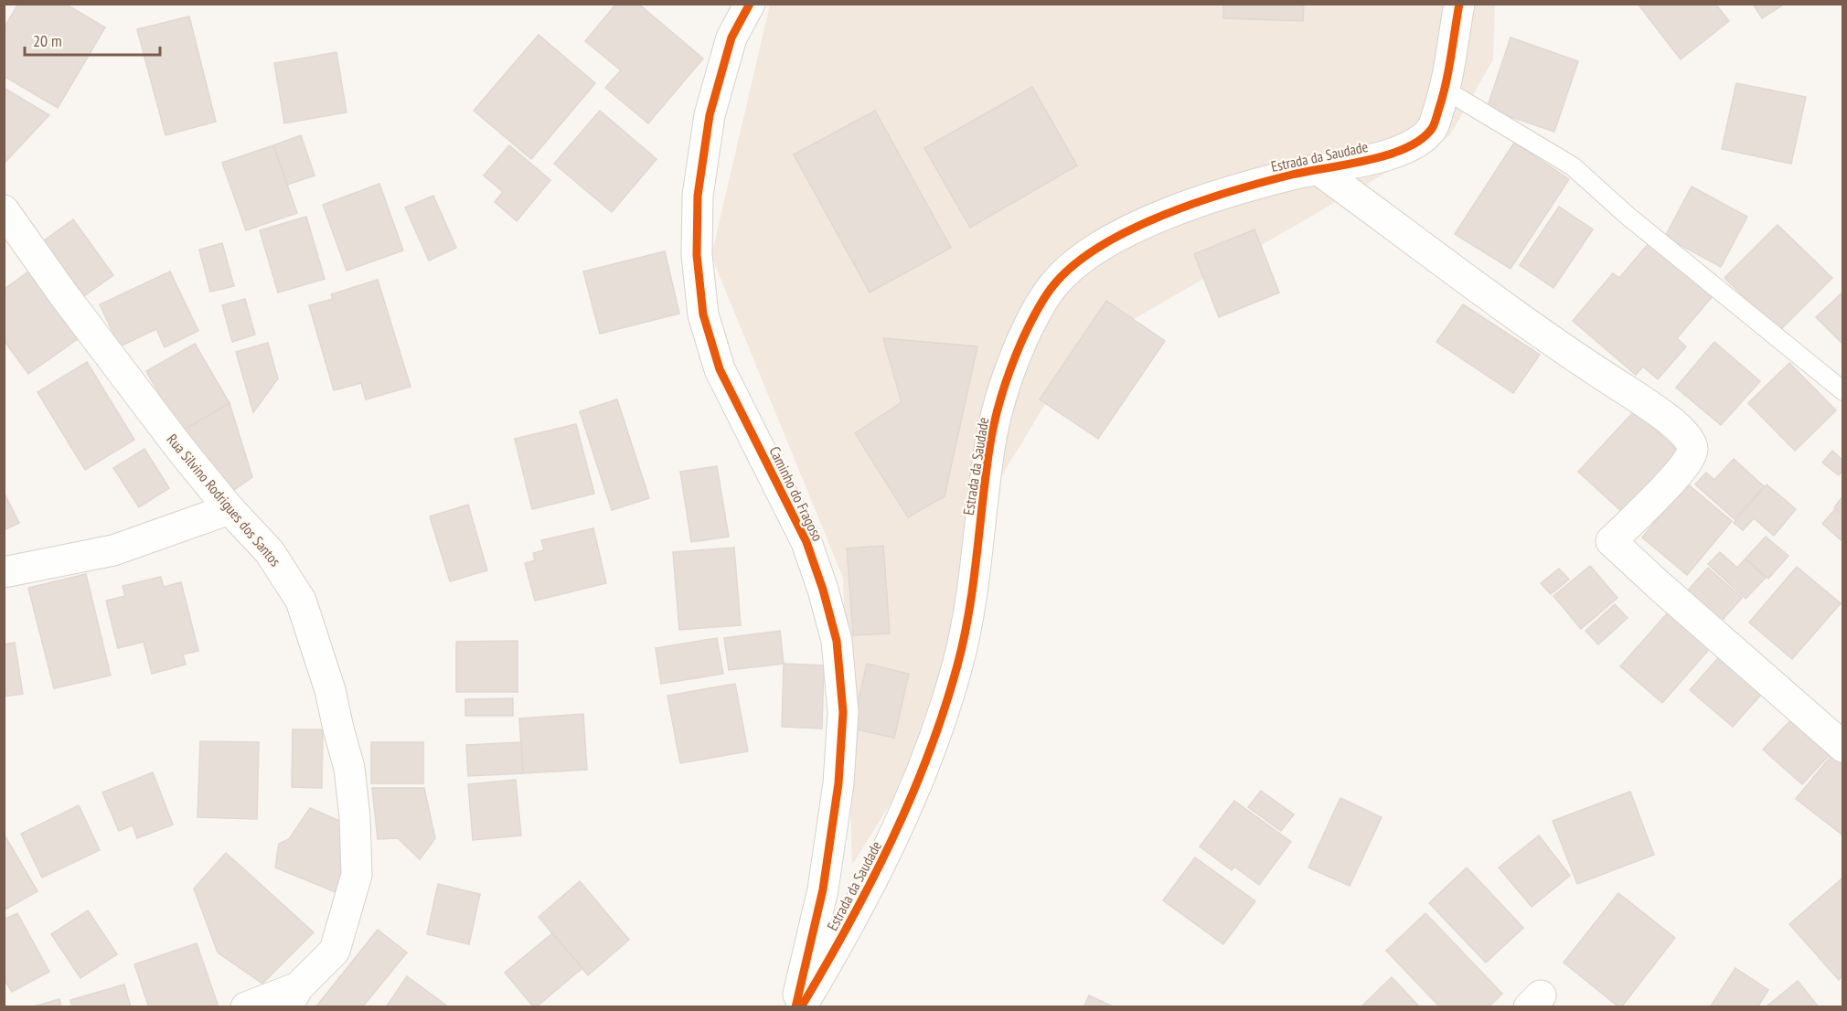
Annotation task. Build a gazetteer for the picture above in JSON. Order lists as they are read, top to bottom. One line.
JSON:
{"streets":{"street":["Estrada da Saudade","Caminho do Fragoso","Rua Silvino Rodrigues dos Santos"]},"scale_bar":"20 m"}
